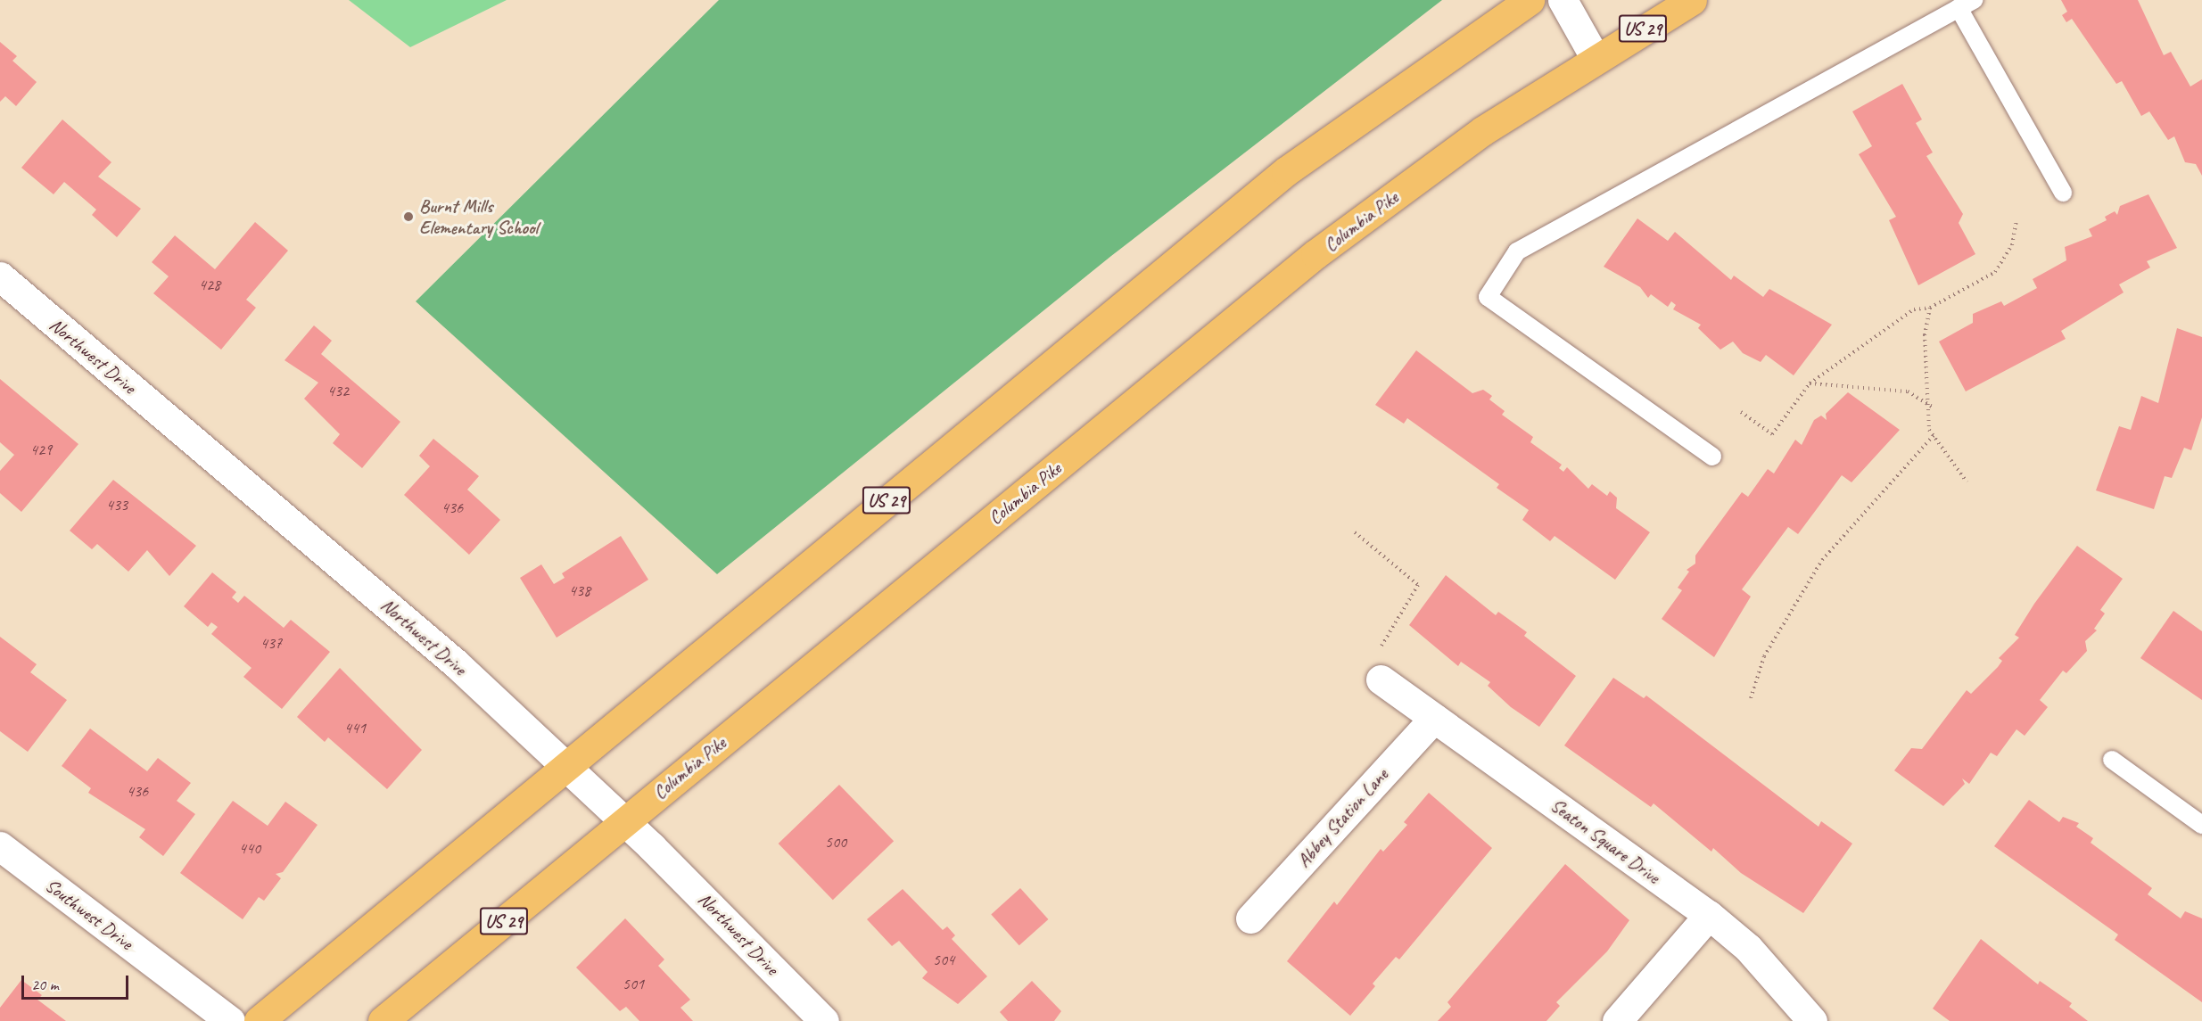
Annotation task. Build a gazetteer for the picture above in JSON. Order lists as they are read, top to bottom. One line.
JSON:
{"streets":{"highway":["US 29","Columbia Pike"],"street":["Northwest Drive","Abbey Station Lane","Seaton Square Drive","Southwest Drive"]},"crossings":[["US 29","Northwest Drive"],["Columbia Pike","Northwest Drive"],["Abbey Station Lane","Seaton Square Drive"]],"places":["Burnt Mills Elementary School"],"house_numbers":["428","432","429","433","436","438","437","441","436","500","440","504","501"],"scale_bar":"20 m"}
